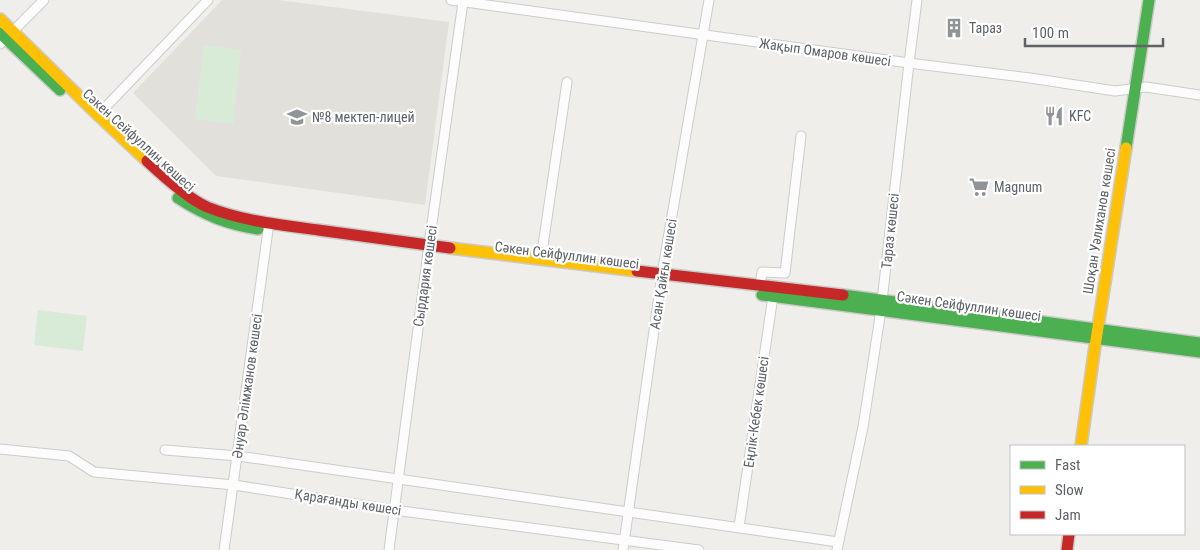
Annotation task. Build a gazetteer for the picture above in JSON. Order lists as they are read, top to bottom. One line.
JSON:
{"streets":{"street":["Жақып Омаров көшесі","Сәкен Сейфуллин көшесі","Шоқан Уәлиханов көшесі","Тараз көшесі","Асан Қайғы көшесі","Сырдария көшесі","Әнуар Әлімжанов көшесі","Еңлік-Кебек көшесі","Қарағанды көшесі"]},"crossings":[["Жақып Омаров көшесі","Шоқан Уәлиханов көшесі"],["Жақып Омаров көшесі","Тараз көшесі"],["Жақып Омаров көшесі","Асан Қайғы көшесі"],["Жақып Омаров көшесі","Сырдария көшесі"],["Сәкен Сейфуллин көшесі","Шоқан Уәлиханов көшесі"],["Сәкен Сейфуллин көшесі","Тараз көшесі"],["Сәкен Сейфуллин көшесі","Асан Қайғы көшесі"],["Сәкен Сейфуллин көшесі","Сырдария көшесі"],["Сәкен Сейфуллин көшесі","Әнуар Әлімжанов көшесі"],["Сәкен Сейфуллин көшесі","Еңлік-Кебек көшесі"],["Тараз көшесі","Қарағанды көшесі"],["Асан Қайғы көшесі","Қарағанды көшесі"],["Сырдария көшесі","Қарағанды көшесі"],["Әнуар Әлімжанов көшесі","Қарағанды көшесі"],["Еңлік-Кебек көшесі","Қарағанды көшесі"]],"places":{"building":["Тараз"],"restaurant":["KFC"],"school or university":["№8 мектеп-лицей"],"supermarket":["Magnum"]},"legend":["Fast","Slow","Jam"],"scale_bar":"100 m"}
